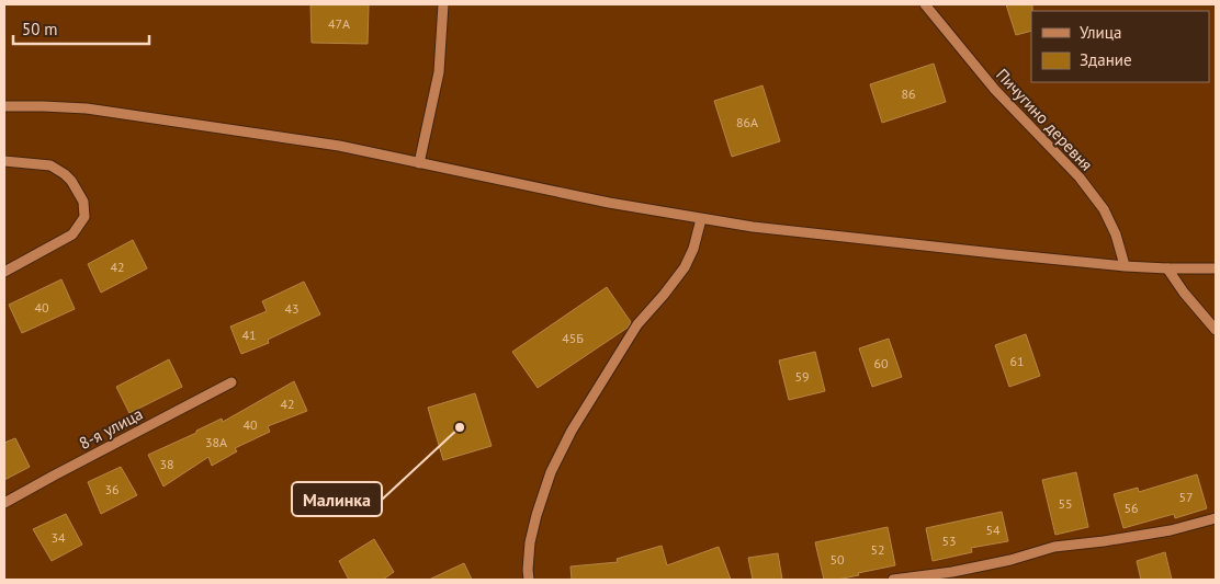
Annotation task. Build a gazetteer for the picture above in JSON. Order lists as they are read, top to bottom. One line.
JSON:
{"streets":{"street":["Пичугино деревня","8-я улица"]},"places":["Малинка"],"house_numbers":["47А","86","86А","42","40","43","41","45Б","61","60","59","42","40","38А","38","36","57","55","56","54","34","53","52","50"],"legend":["Улица","Здание"],"scale_bar":"50 m"}
